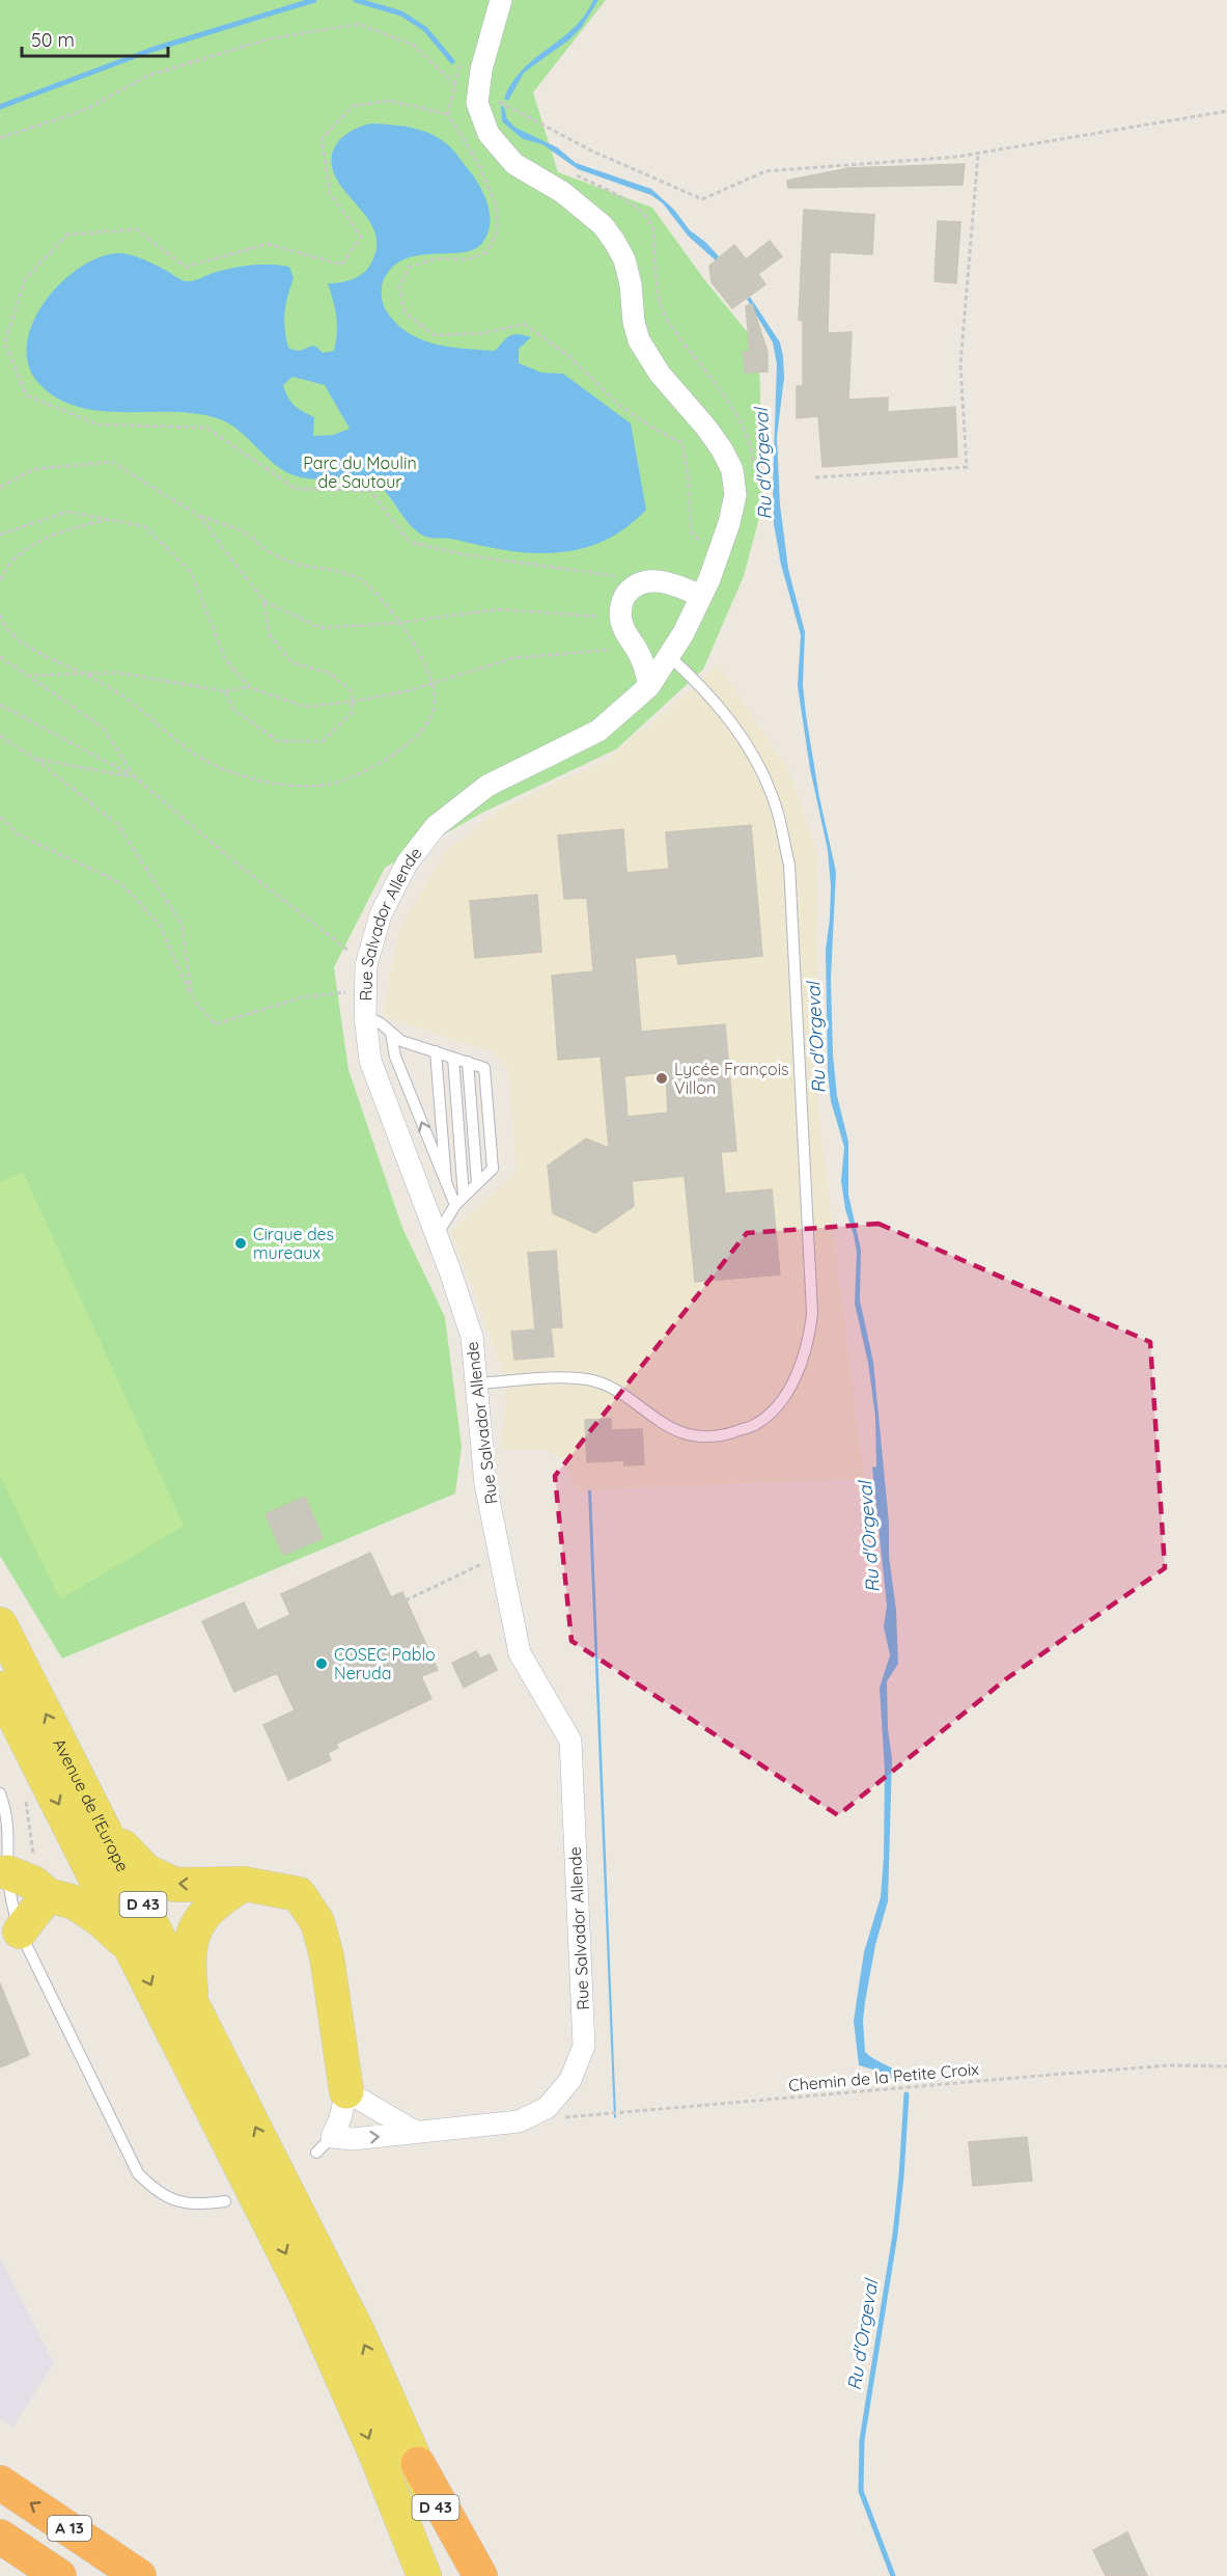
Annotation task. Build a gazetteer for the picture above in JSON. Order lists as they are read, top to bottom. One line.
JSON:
{"streets":{"highway":["A 13"],"main road":["Avenue de l'Europe","D 43"],"street":["Rue Salvador Allende"],"path":["Chemin de la Petite Croix"]},"crossings":[["Rue Salvador Allende","Chemin de la Petite Croix"],["Avenue de l'Europe","D 43"]],"water":["Ru d'Orgeval"],"parks":["Parc du Moulin de Sautour"],"places":["Lycée François Villon","Cirque des mureaux","COSEC Pablo Neruda"],"scale_bar":"50 m"}
